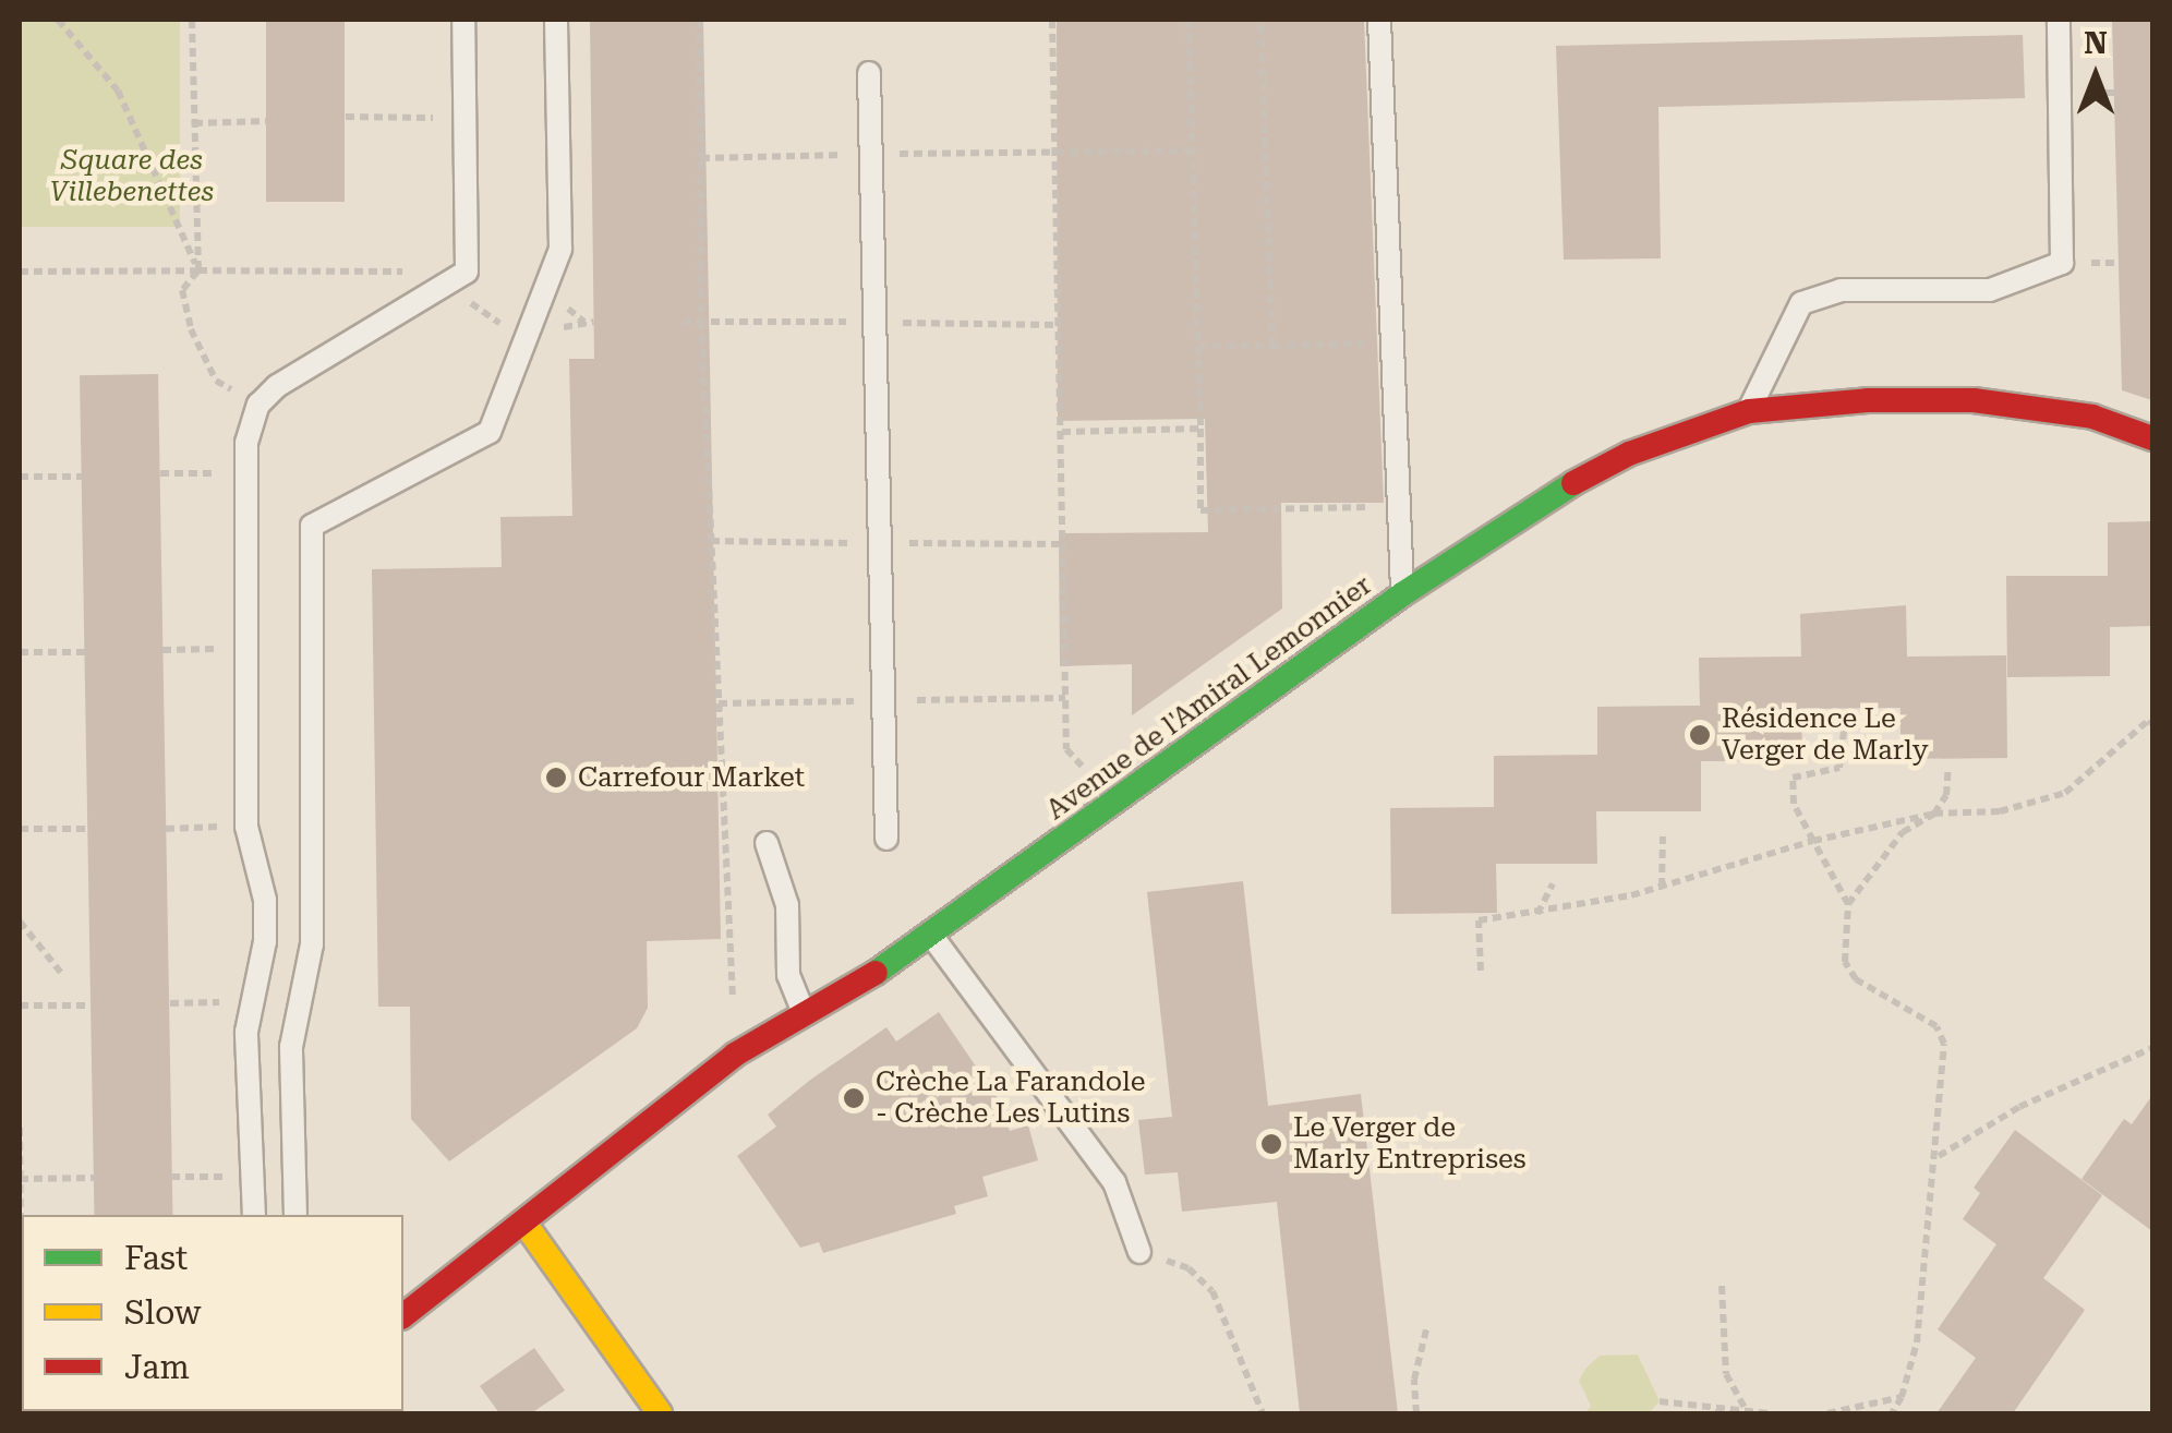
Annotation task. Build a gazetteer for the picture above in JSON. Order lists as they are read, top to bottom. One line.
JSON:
{"streets":{"street":["Avenue de l'Amiral Lemonnier"]},"parks":["Square des Villebenettes"],"places":["Résidence Le Verger de Marly","Carrefour Market","Crèche La Farandole - Crèche Les Lutins","Le Verger de Marly Entreprises"],"legend":["Fast","Slow","Jam"],"north":"top"}
